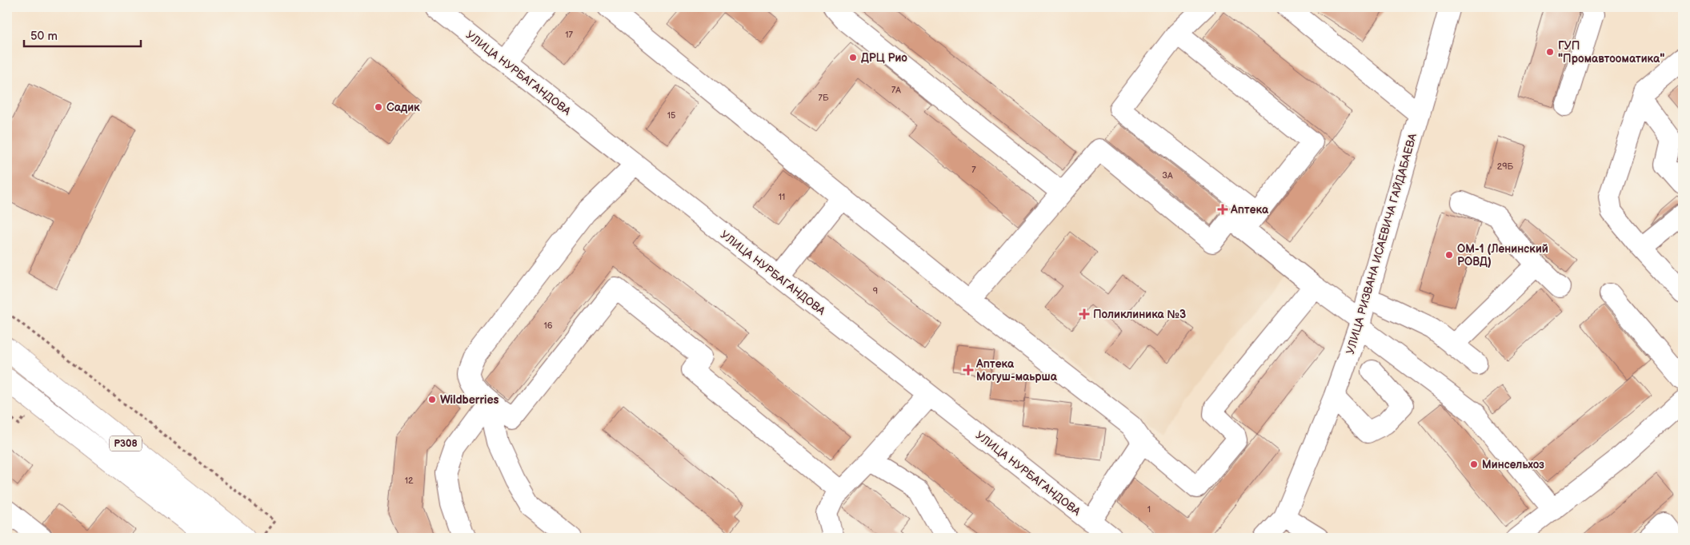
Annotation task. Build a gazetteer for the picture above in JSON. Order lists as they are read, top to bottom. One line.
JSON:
{"streets":{"main road":["P308"],"street":["УЛИЦА НУРБАГАНДОВА","УЛИЦА РИЗВАНА ИСАЕВИЧА ГАЙДАБАЕВА"]},"places":{"other":["ГУП \"Промавтооматика\"","ДРЦ Рио","Садик","ОМ-1 (Ленинский РОВД)","Wildberries","Минсельхоз"],"health":["Аптека","Поликлиника №3","Аптека Могуш-маьрша"]},"house_numbers":["17","7А","7Б","15","29Б","7","3А","11","9","16","12","1"],"scale_bar":"50 m"}
